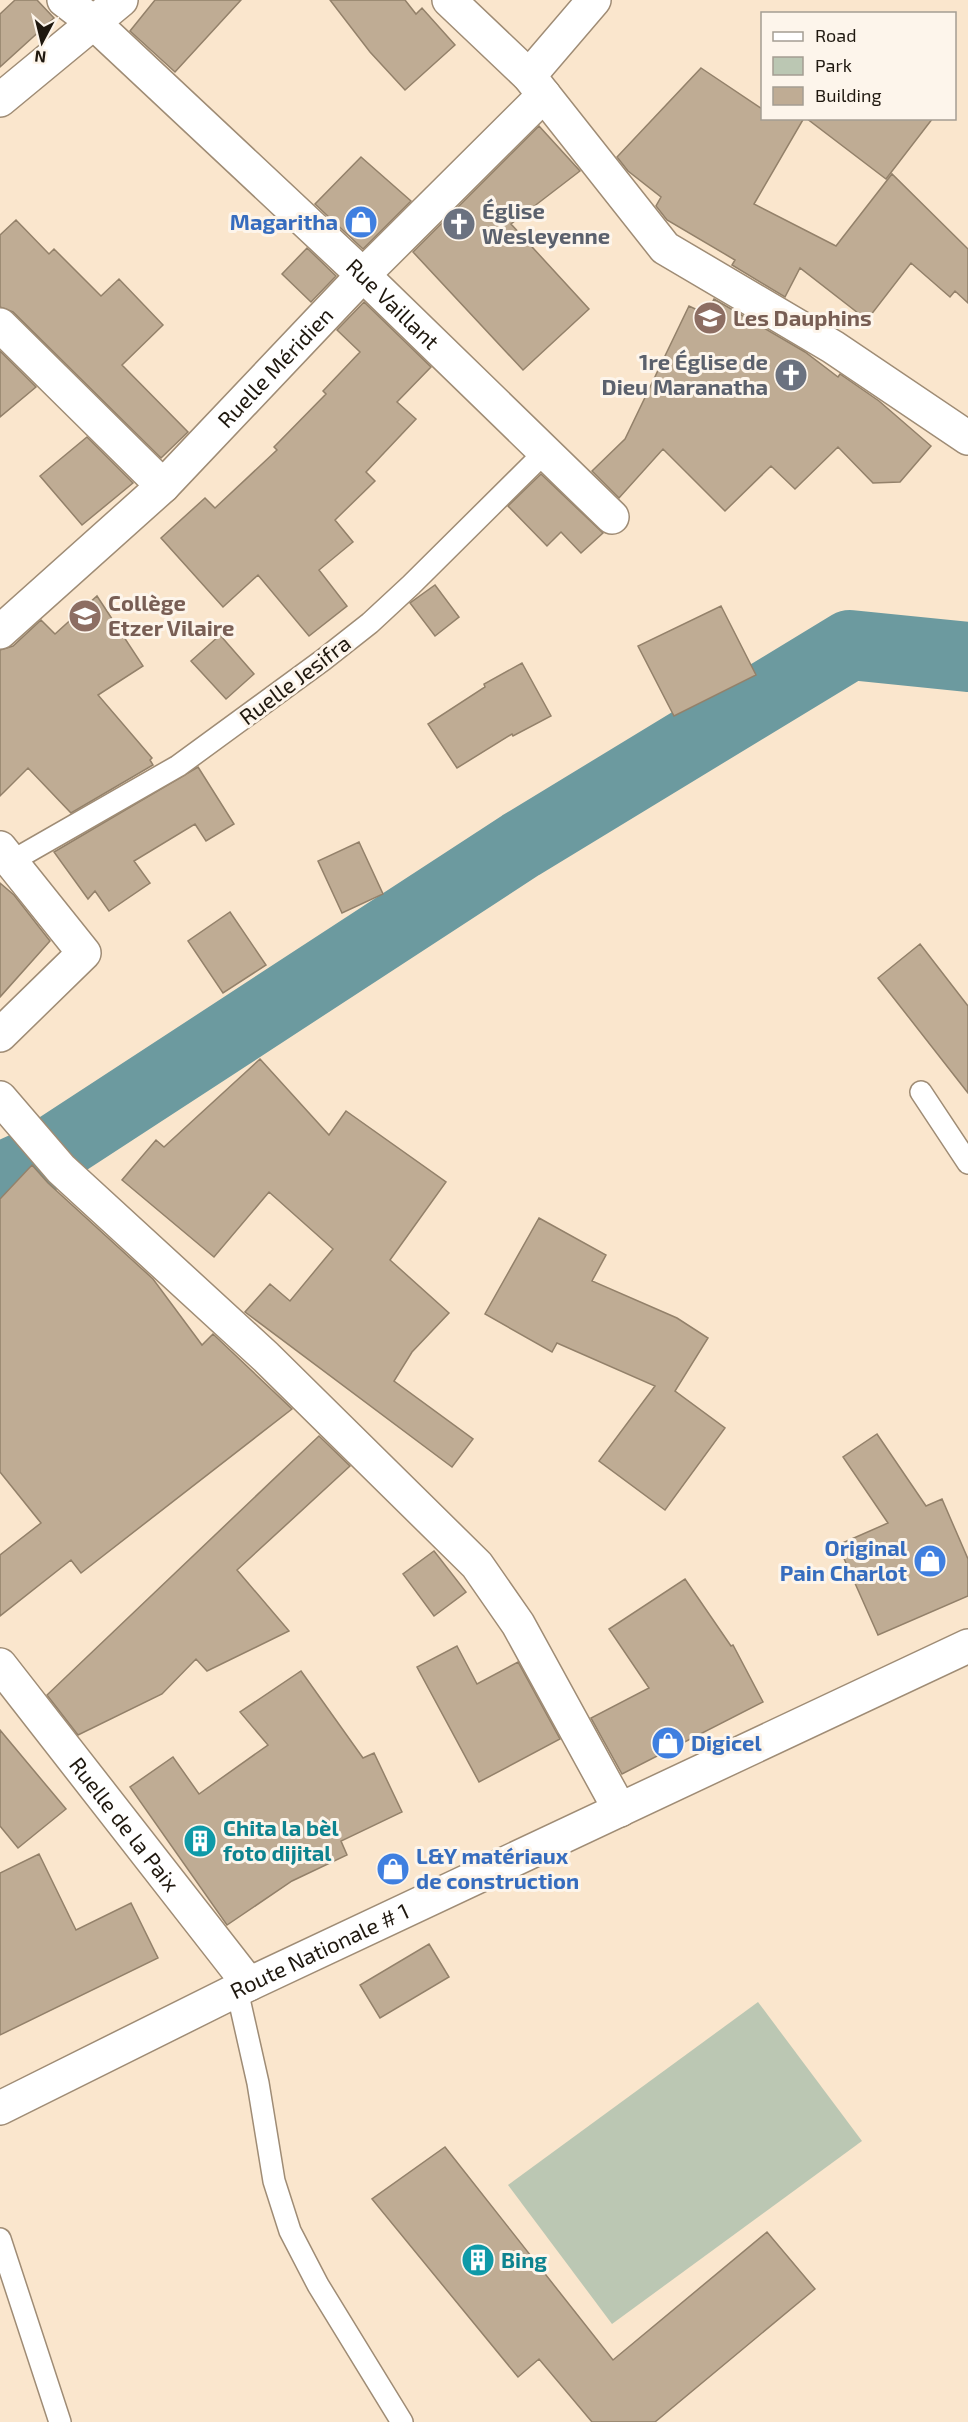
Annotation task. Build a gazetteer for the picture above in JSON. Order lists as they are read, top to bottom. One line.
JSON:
{"streets":{"street":["Rue Vaillant","Ruelle Méridien","Ruelle de la Paix","Route Nationale # 1"],"lane":["Ruelle Jesifra"]},"crossings":[["Rue Vaillant","Ruelle Méridien"],["Rue Vaillant","Ruelle Jesifra"],["Ruelle de la Paix","Route Nationale # 1"]],"places":{"shop":["Magaritha","Original Pain Charlot","Digicel","L&Y matériaux de construction"],"church":["Église Wesleyenne","1re Église de Dieu Maranatha"],"school or university":["Les Dauphins","Collège Etzer Vilaire"],"building":["Chita la bèl foto dijital","Bing"]},"legend":["Road","Park","Building"],"north":"bottom"}
